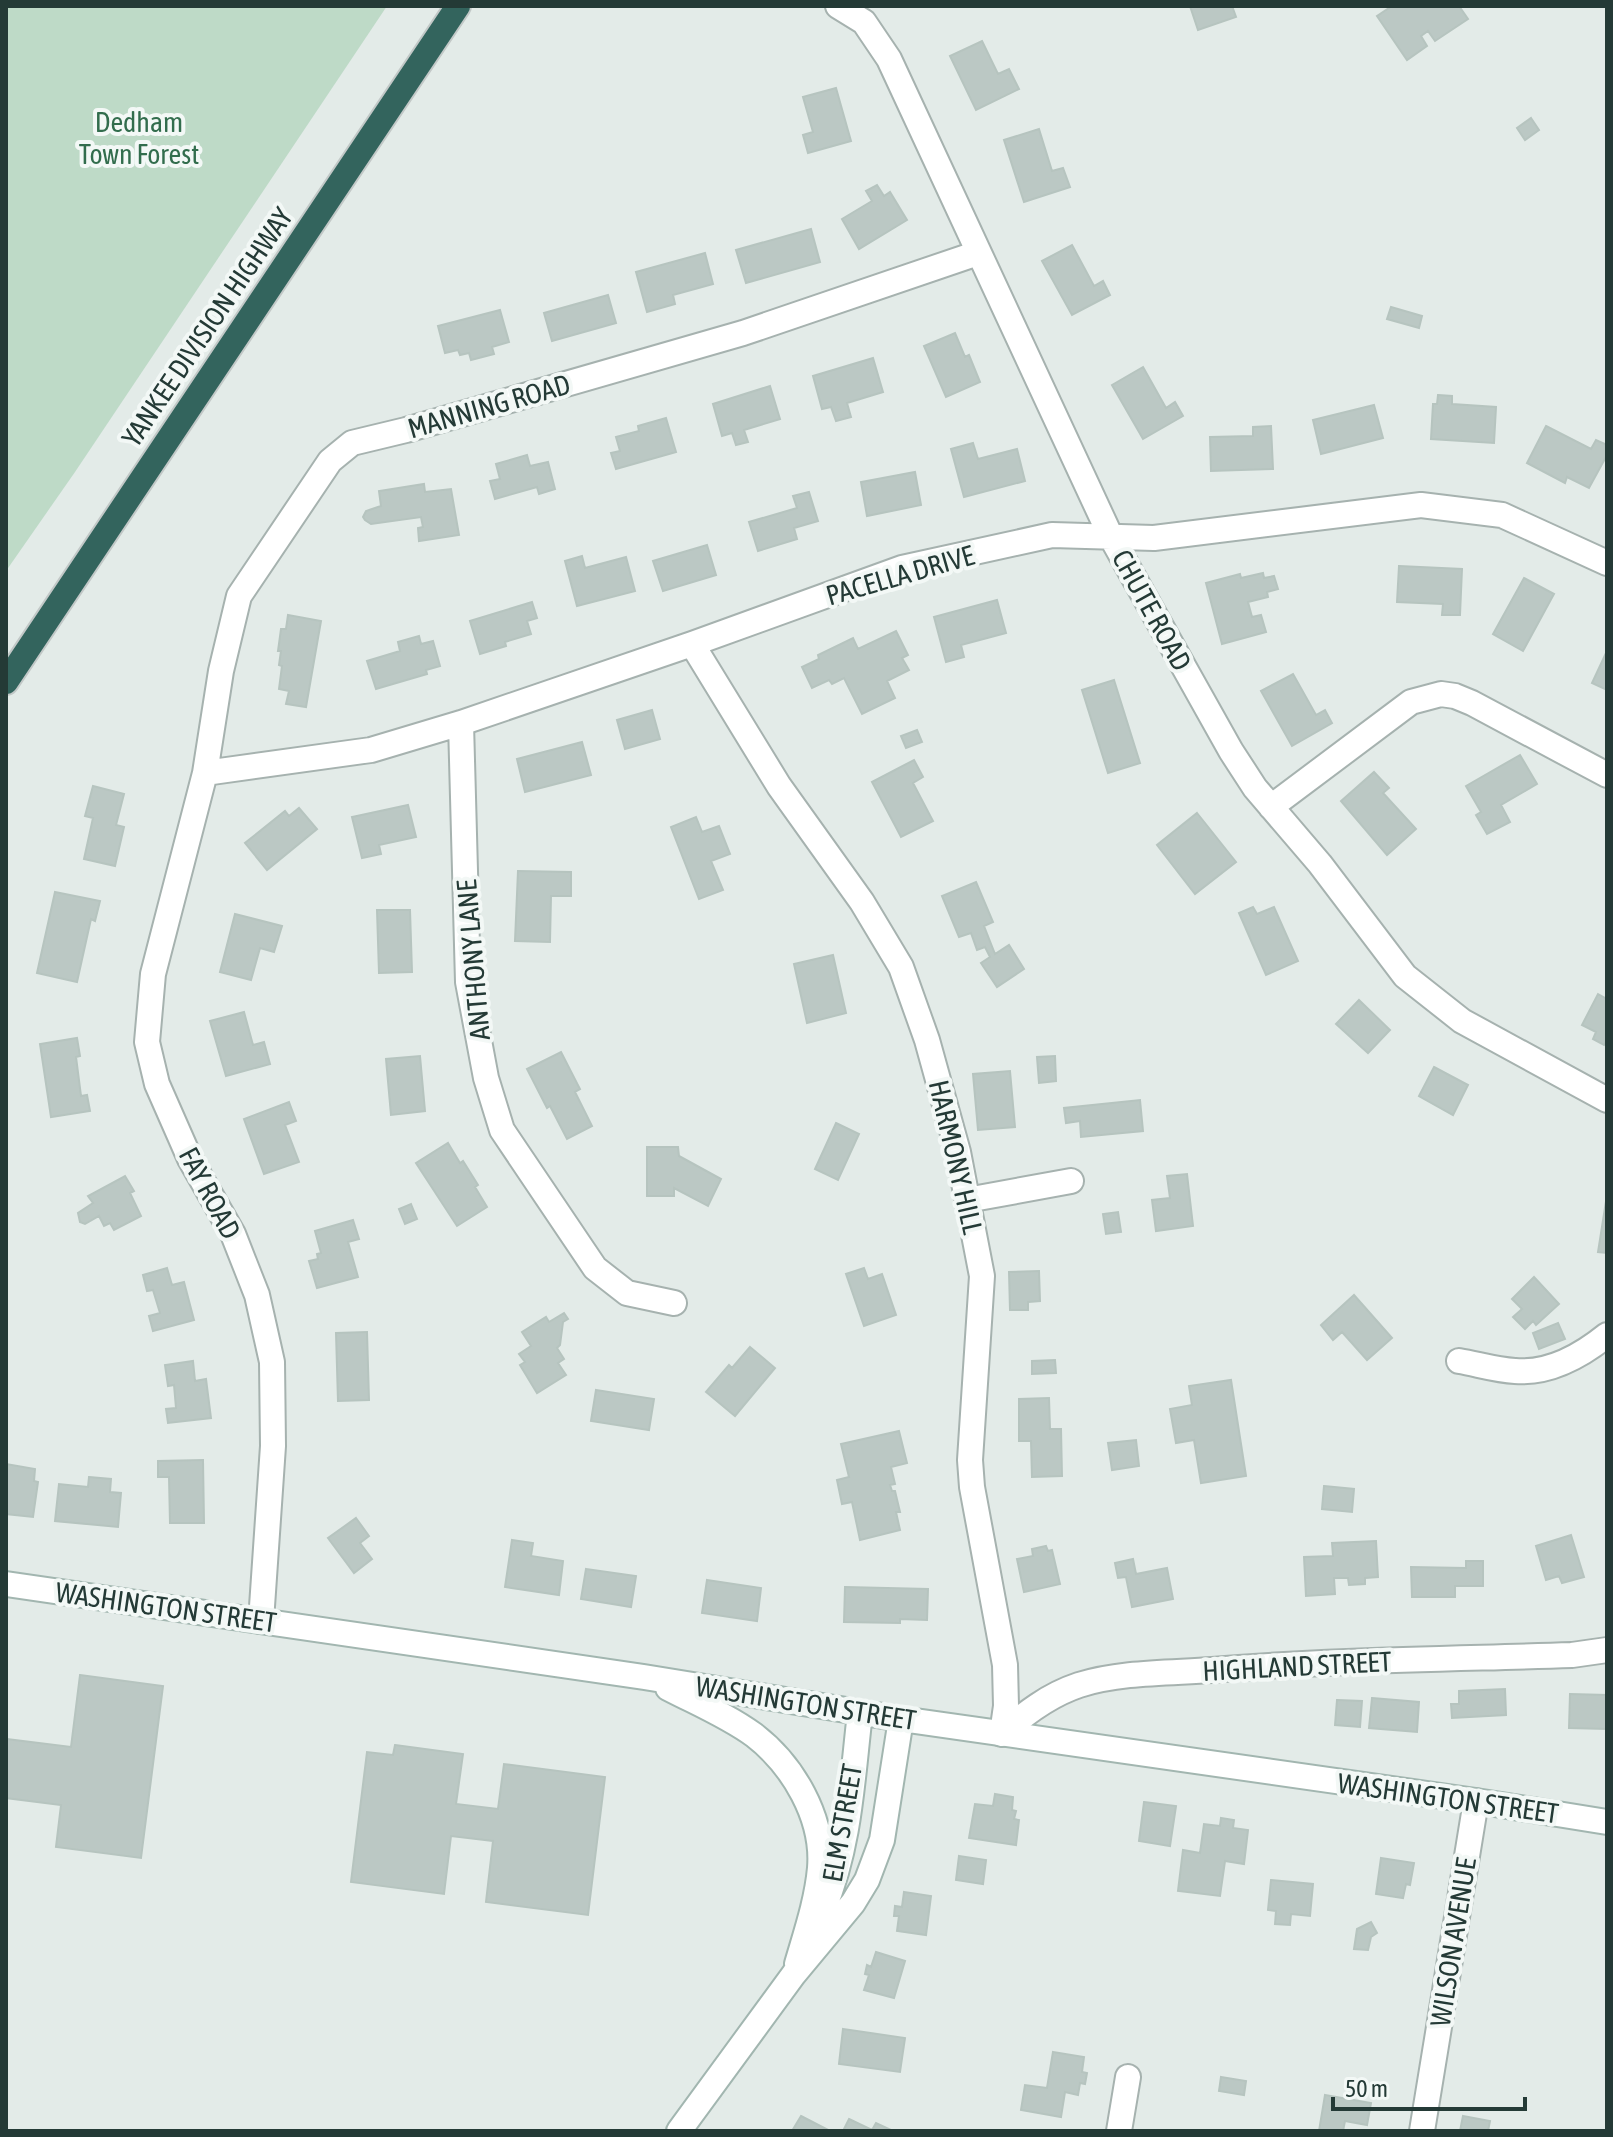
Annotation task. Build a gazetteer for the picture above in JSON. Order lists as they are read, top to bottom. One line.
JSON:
{"streets":{"highway":["YANKEE DIVISION HIGHWAY"],"street":["MANNING ROAD","PACELLA DRIVE","CHUTE ROAD","ANTHONY LANE","HARMONY HILL","FAY ROAD","WASHINGTON STREET","HIGHLAND STREET","ELM STREET","WILSON AVENUE"]},"crossings":[["MANNING ROAD","PACELLA DRIVE"],["MANNING ROAD","CHUTE ROAD"],["MANNING ROAD","FAY ROAD"],["PACELLA DRIVE","CHUTE ROAD"],["PACELLA DRIVE","ANTHONY LANE"],["PACELLA DRIVE","HARMONY HILL"],["PACELLA DRIVE","FAY ROAD"],["HARMONY HILL","WASHINGTON STREET"],["HARMONY HILL","HIGHLAND STREET"],["FAY ROAD","WASHINGTON STREET"],["WASHINGTON STREET","HIGHLAND STREET"],["WASHINGTON STREET","ELM STREET"],["WASHINGTON STREET","WILSON AVENUE"]],"parks":["Dedham Town Forest"],"scale_bar":"50 m"}
